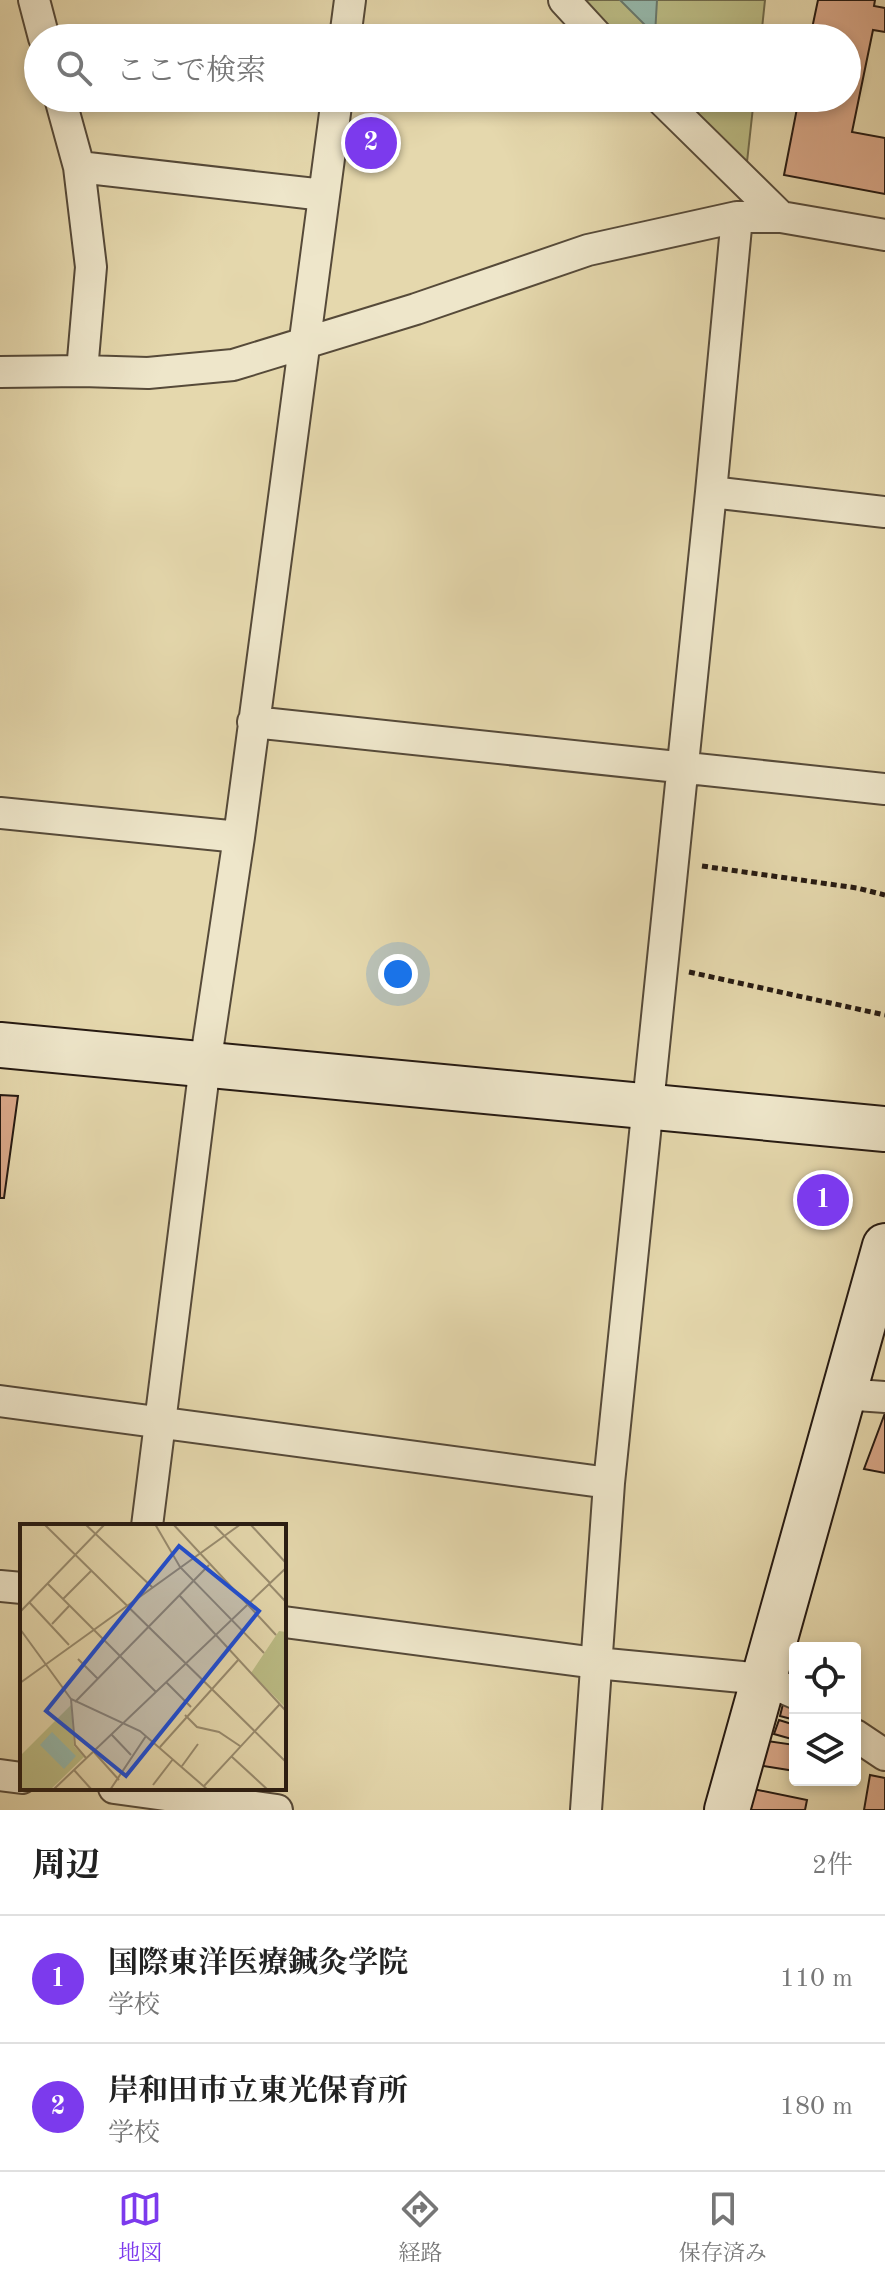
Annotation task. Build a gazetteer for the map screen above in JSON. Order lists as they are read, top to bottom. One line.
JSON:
{"page":{"search":"ここで検索","pins":["2","1"],"heading":["周辺","2件"],"list":[{"mark":"1","name":"国際東洋医療鍼灸学院","note":"学校","value":"110 m"},{"mark":"2","name":"岸和田市立東光保育所","note":"学校","value":"180 m"}],"nav":["地図","経路","保存済み"]}}
